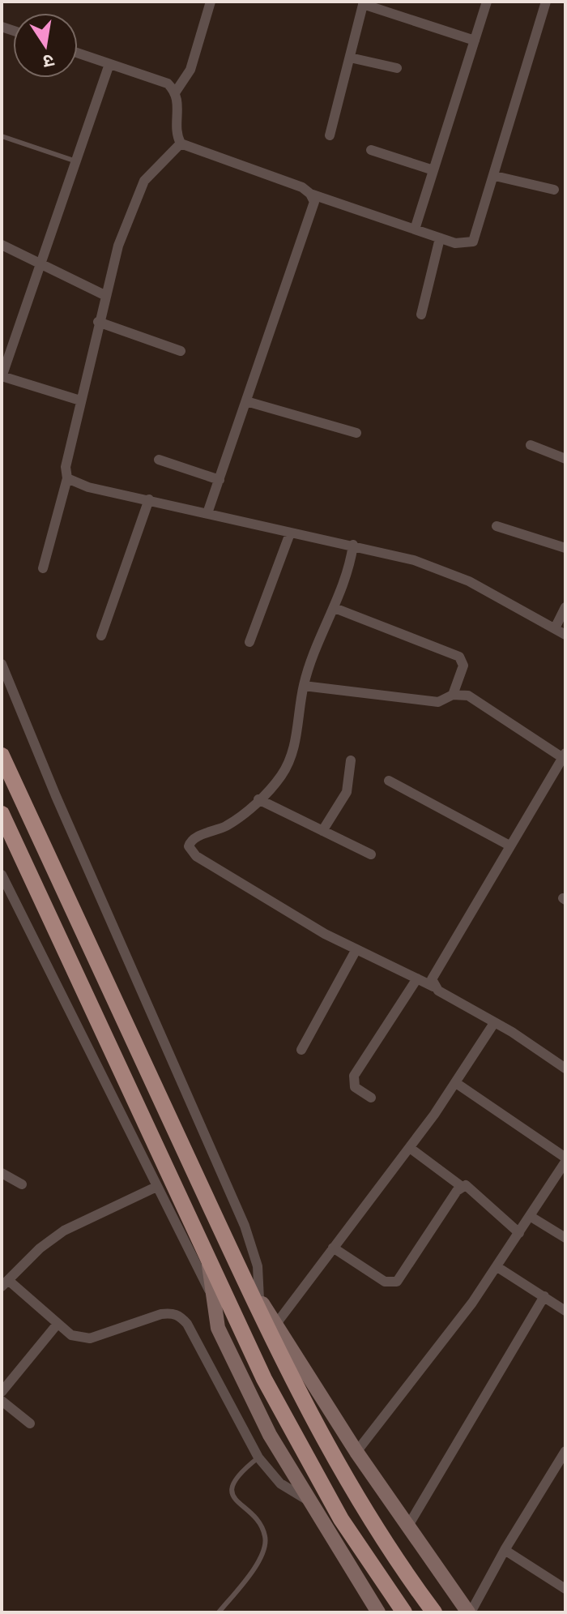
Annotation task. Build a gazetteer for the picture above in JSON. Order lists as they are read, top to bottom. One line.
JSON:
{"north":"bottom"}
